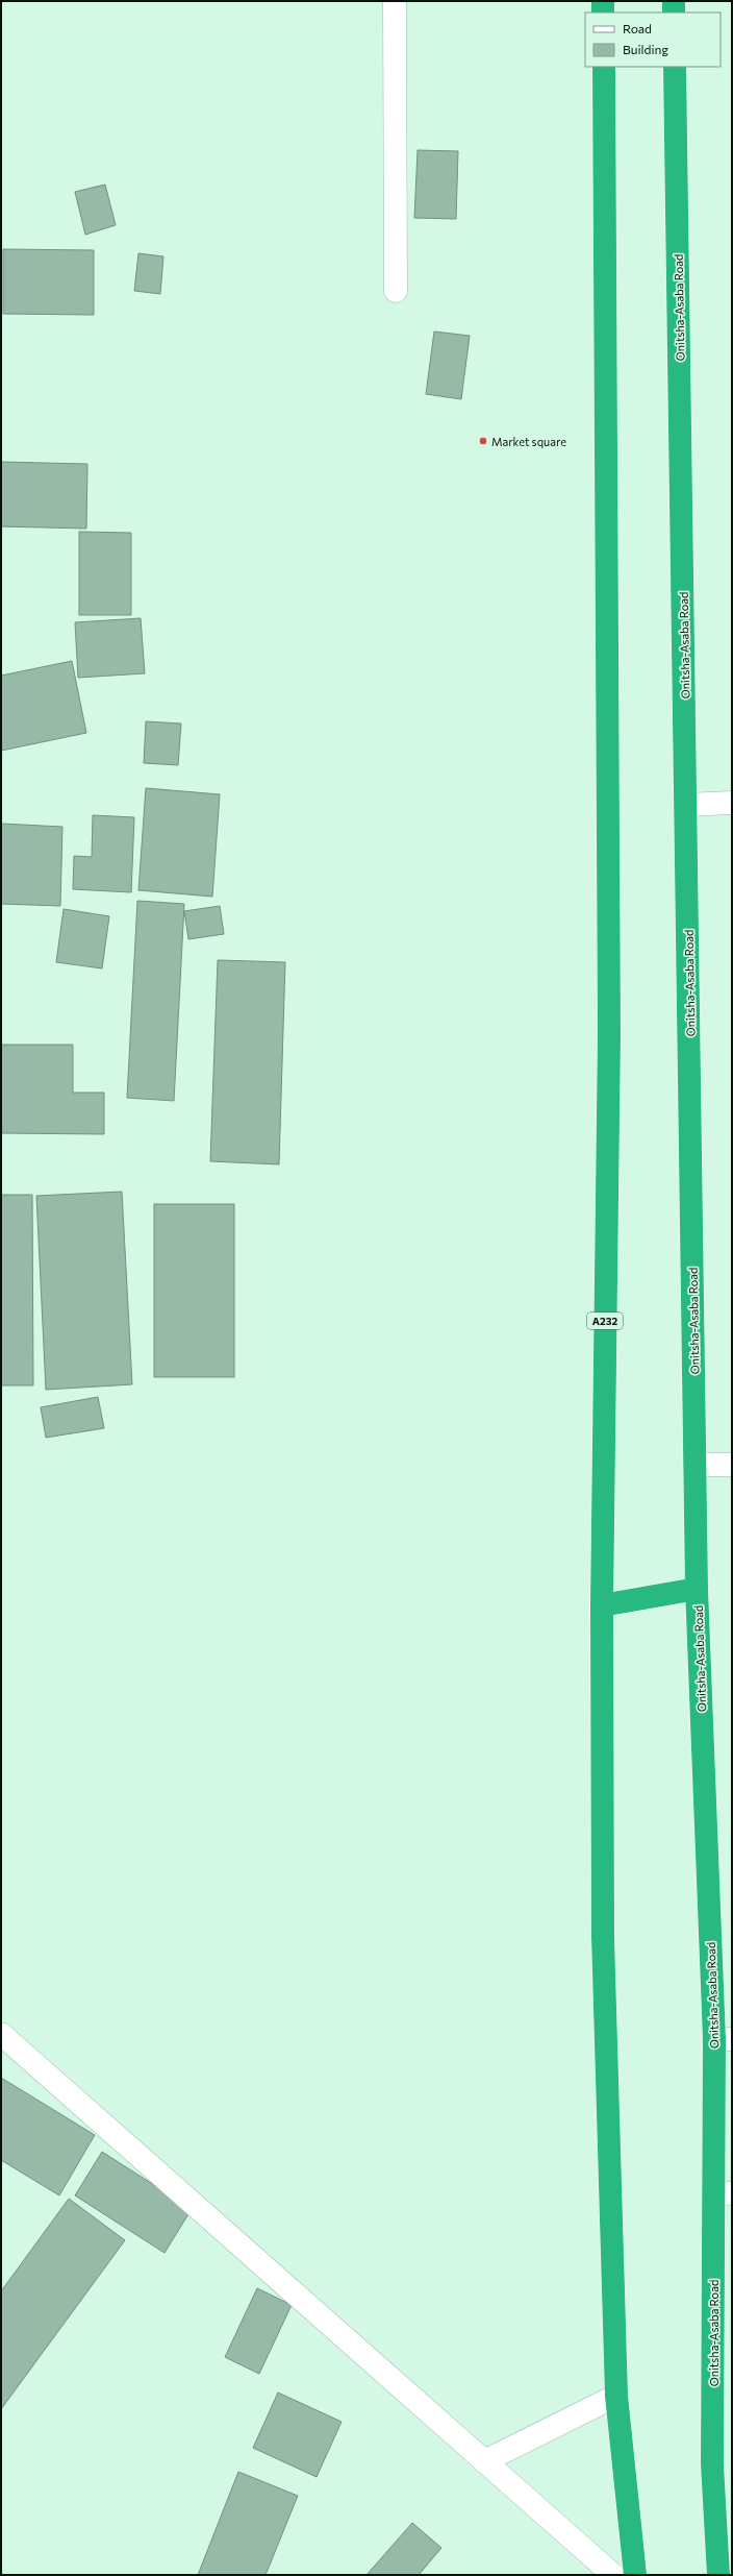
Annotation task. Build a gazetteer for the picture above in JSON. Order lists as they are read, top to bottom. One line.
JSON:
{"streets":{"highway":["Onitsha-Asaba Road","A232"]},"places":["Market square"],"legend":["Road","Building"]}
